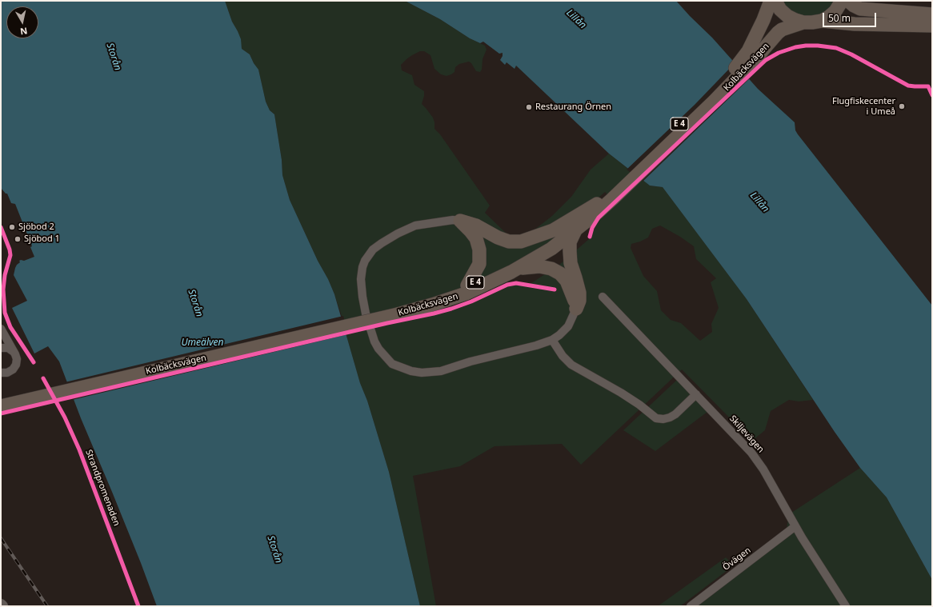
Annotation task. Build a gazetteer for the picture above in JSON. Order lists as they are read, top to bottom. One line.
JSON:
{"streets":{"highway":["Kolbäcksvägen","E 4"],"street":["Skiljevägen","Övägen"],"cycle path":["Strandpromenaden"]},"crossings":[["Kolbäcksvägen","E 4"],["Skiljevägen","Övägen"]],"water":["Lillån","Storån","Umeälven"],"places":["Flugfiskecenter i Umeå","Restaurang Örnen","Sjöbod 2","Sjöbod 1"],"scale_bar":"50 m","north":"bottom"}
